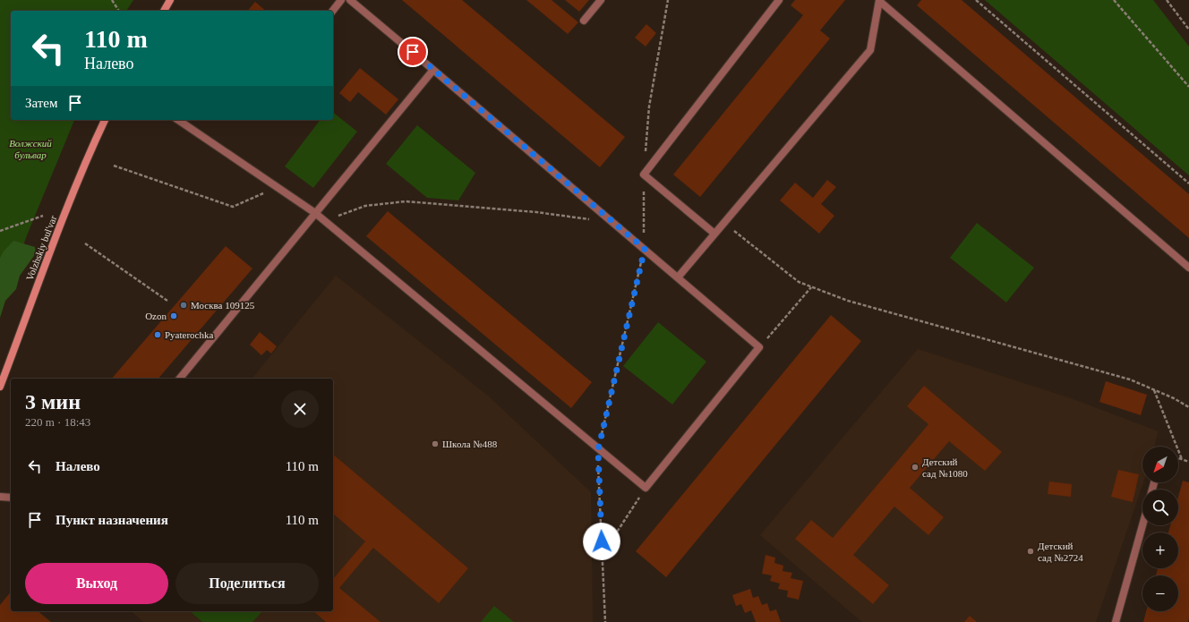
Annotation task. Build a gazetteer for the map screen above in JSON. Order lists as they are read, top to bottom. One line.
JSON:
{"streets":{"main road":["Volzhskiy bul'var"]},"parks":["Волжский бульвар"],"places":["Москва 109125","Ozon","Pyaterochka","Школа №488","Детский сад №1080","Детский сад №2724"],"north":"bottom left","page":{"turn":["110 m","Налево"],"then":"Затем","heading":["3 мин","220 m · 18:43"],"list":[{"name":"Налево","value":"110 m"},{"name":"Пункт назначения","value":"110 m"}],"map_buttons":["+","−"],"buttons":["Выход","Поделиться"]}}
